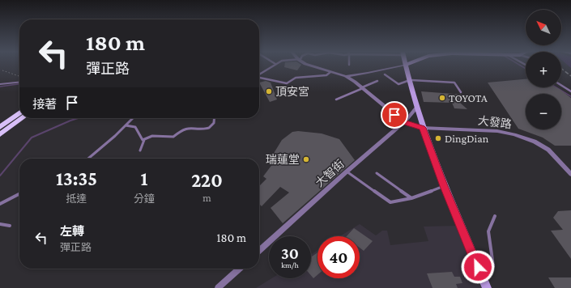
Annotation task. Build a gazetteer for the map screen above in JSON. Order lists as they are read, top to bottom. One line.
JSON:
{"streets":{"street":["大發路","大智街"]},"crossings":[["大發路","大智街"]],"places":["頂安宮","TOYOTA","DingDian","瑞蓮堂"],"north":"top left","page":{"map_buttons":["+","−"],"turn":["180 m","彈正路"],"then":"接著","eta":["13:35","抵達","1","分鐘","220","m"],"list":[{"name":"左轉","note":"彈正路","value":"180 m"}],"speed":"30 km/h","limit":"40"}}
